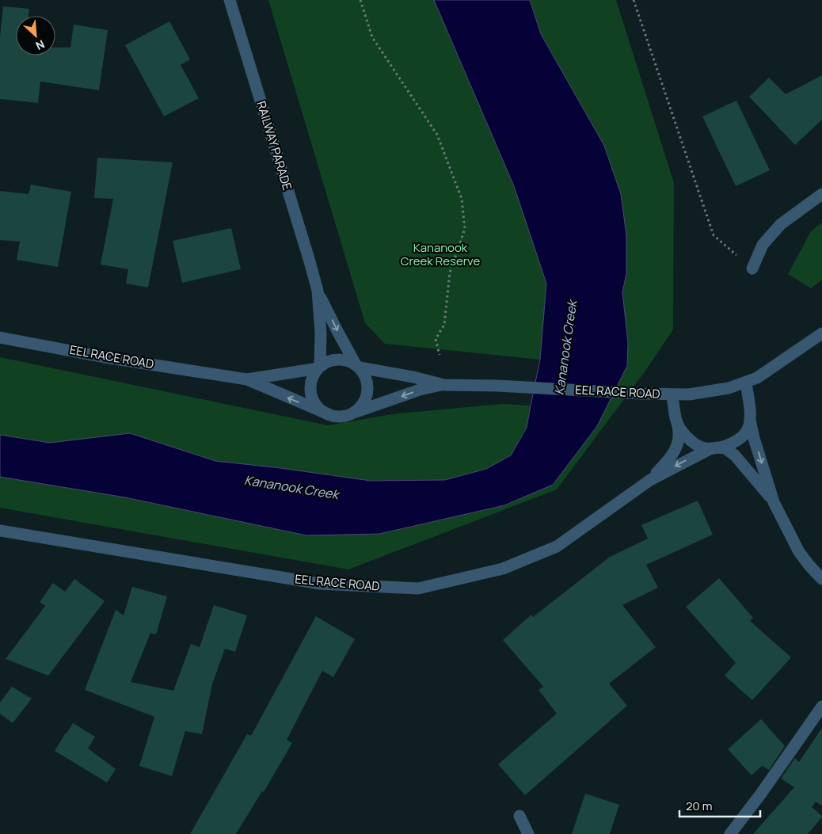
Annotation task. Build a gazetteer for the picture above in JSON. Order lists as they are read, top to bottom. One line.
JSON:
{"streets":{"street":["RAILWAY PARADE","EEL RACE ROAD"]},"crossings":[["RAILWAY PARADE","EEL RACE ROAD"]],"water":["Kananook Creek"],"parks":["Kananook Creek Reserve"],"scale_bar":"20 m","north":"bottom right"}
